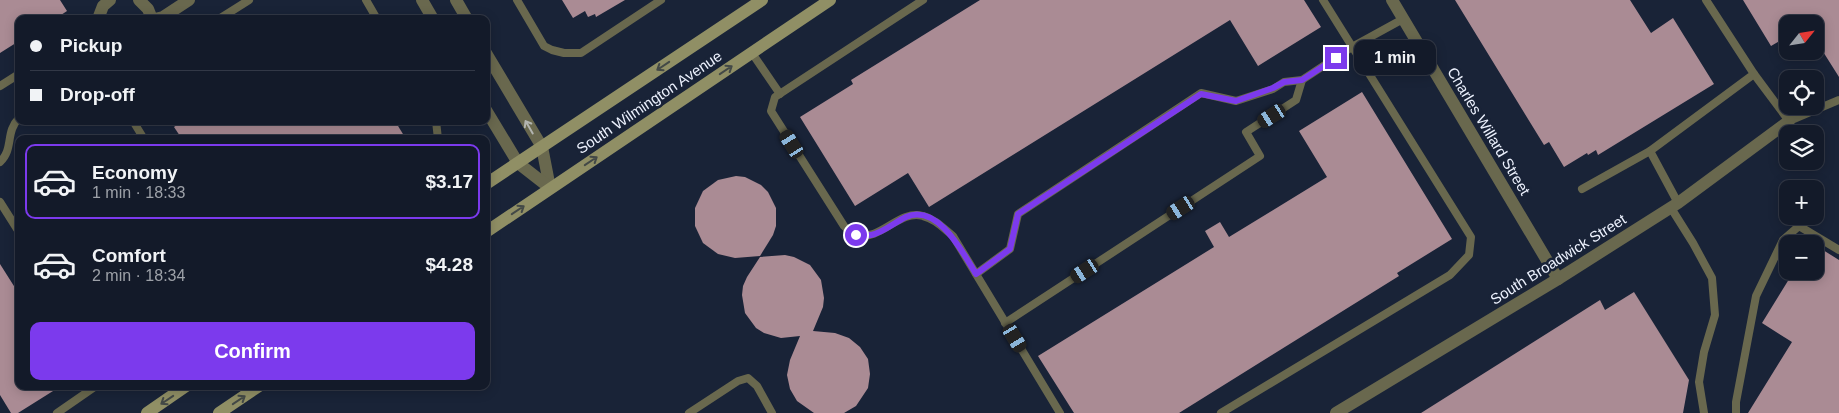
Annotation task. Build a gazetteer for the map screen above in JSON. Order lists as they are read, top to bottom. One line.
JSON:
{"streets":{"main road":["South Wilmington Avenue"],"street":["Charles Willard Street","South Broadwick Street"]},"crossings":[["Charles Willard Street","South Broadwick Street"]],"north":"top right","page":{"map_buttons":["+","−"],"banner":["Pickup","Drop-off"],"bubble":"1 min","list":[{"name":"Economy","note":"1 min · 18:33","value":"$3.17"},{"name":"Comfort","note":"2 min · 18:34","value":"$4.28"}],"buttons":"Confirm"}}
